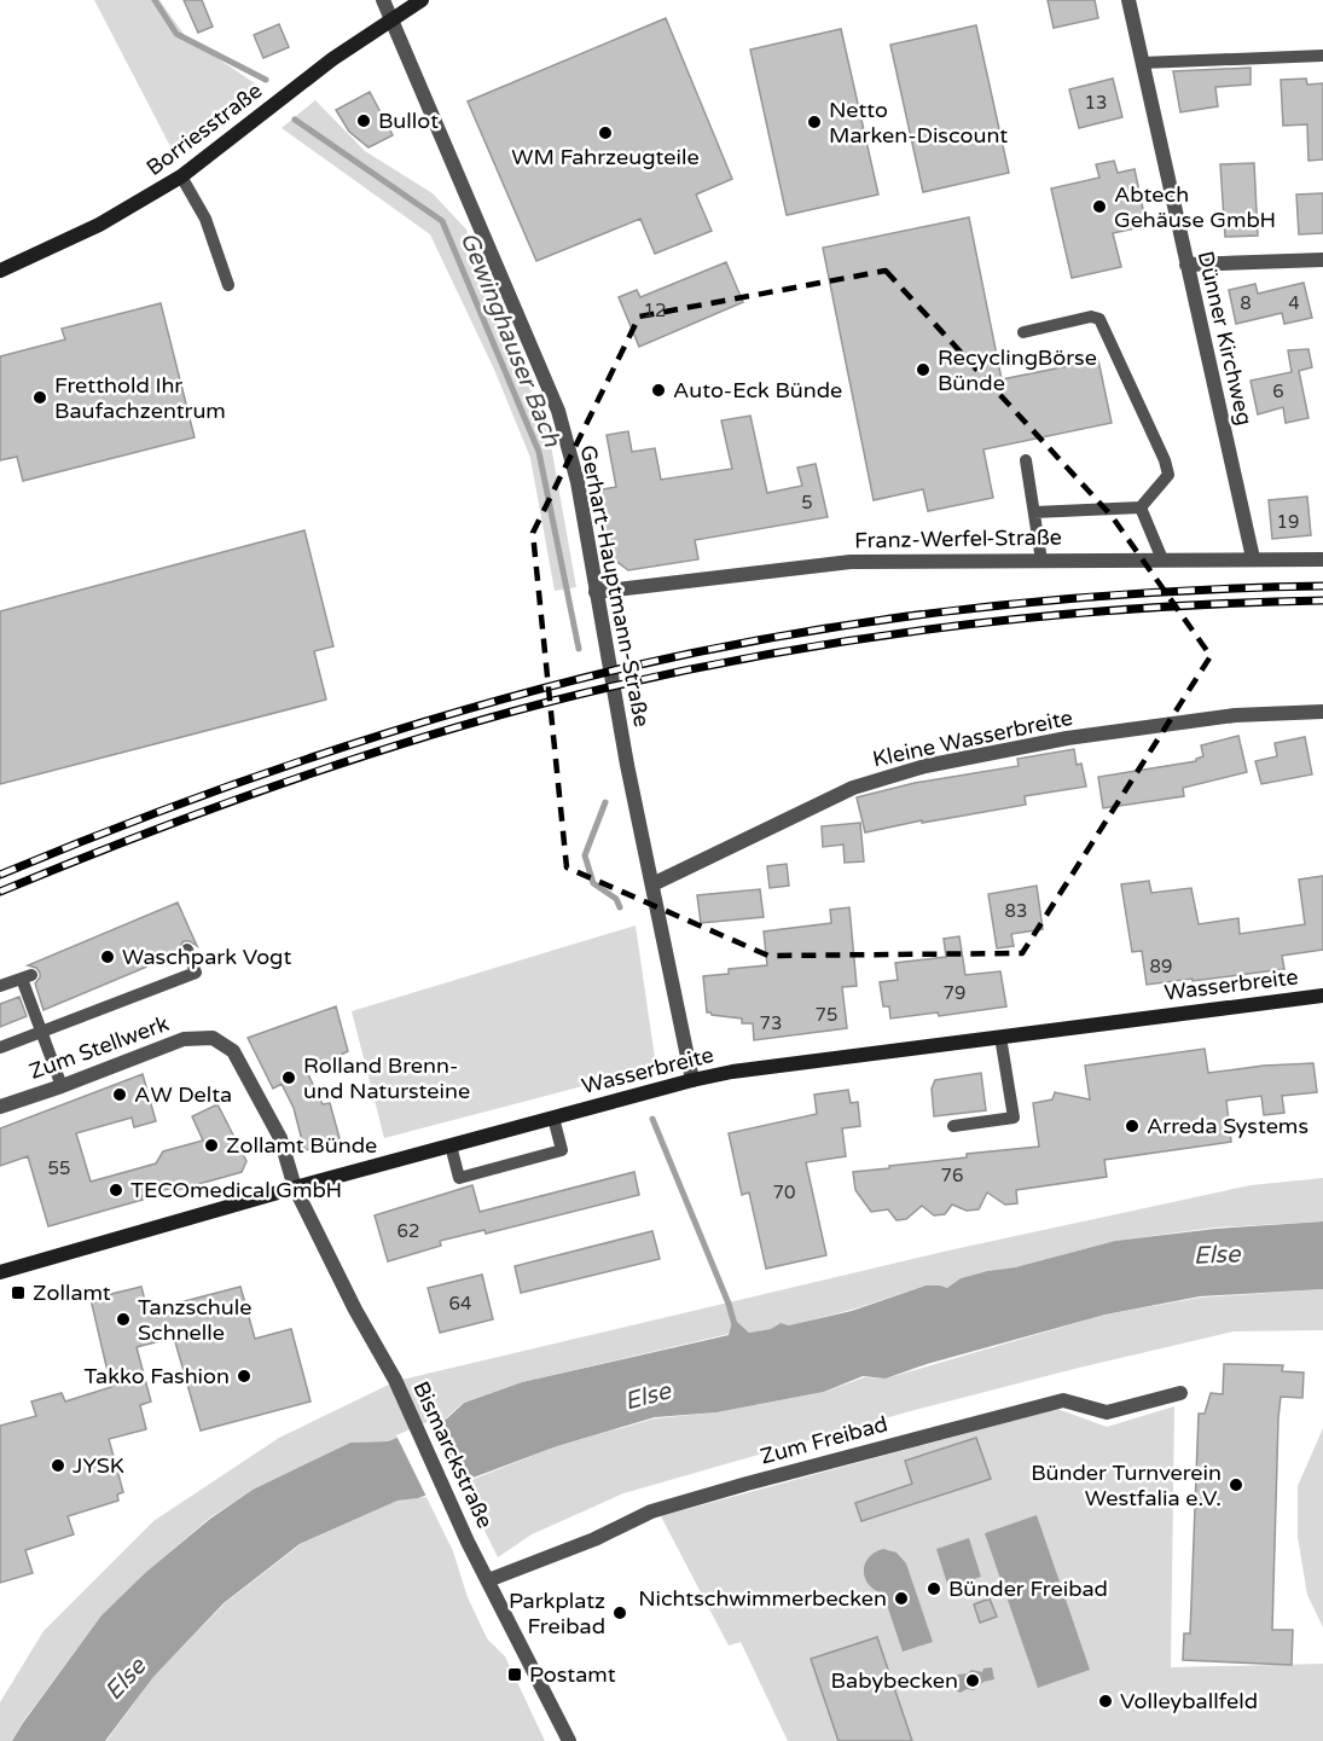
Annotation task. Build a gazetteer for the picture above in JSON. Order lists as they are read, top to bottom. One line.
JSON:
{"streets":{"main road":["Borriesstraße","Wasserbreite"],"street":["Dünner Kirchweg","Franz-Werfel-Straße","Gerhart-Hauptmann-Straße","Kleine Wasserbreite","Zum Stellwerk","Zum Freibad","Bismarckstraße"]},"crossings":[["Borriesstraße","Gerhart-Hauptmann-Straße"],["Dünner Kirchweg","Franz-Werfel-Straße"],["Franz-Werfel-Straße","Gerhart-Hauptmann-Straße"],["Gerhart-Hauptmann-Straße","Kleine Wasserbreite"],["Gerhart-Hauptmann-Straße","Wasserbreite"],["Wasserbreite","Zum Stellwerk"],["Wasserbreite","Bismarckstraße"],["Zum Stellwerk","Bismarckstraße"],["Zum Freibad","Bismarckstraße"]],"water":["Gewinghauser Bach","Else"],"places":{"other":["Bullot","Netto Marken-Discount","WM Fahrzeugteile","Abtech Gehäuse GmbH","RecyclingBörse Bünde","Auto-Eck Bünde","Fretthold Ihr Baufachzentrum","Waschpark Vogt","Rolland Brenn- und Natursteine","AW Delta","Arreda Systems","Zollamt Bünde","TECOmedical GmbH","Tanzschule Schnelle","Takko Fashion","JYSK","Bünder Turnverein Westfalia e.V.","Bünder Freibad","Nichtschwimmerbecken","Parkplatz Freibad","Babybecken","Volleyballfeld"],"transit":["Zollamt","Postamt"]},"house_numbers":["13","8","4","12","6","5","19","83","89","79","75","73","55","76","70","62","64"]}
